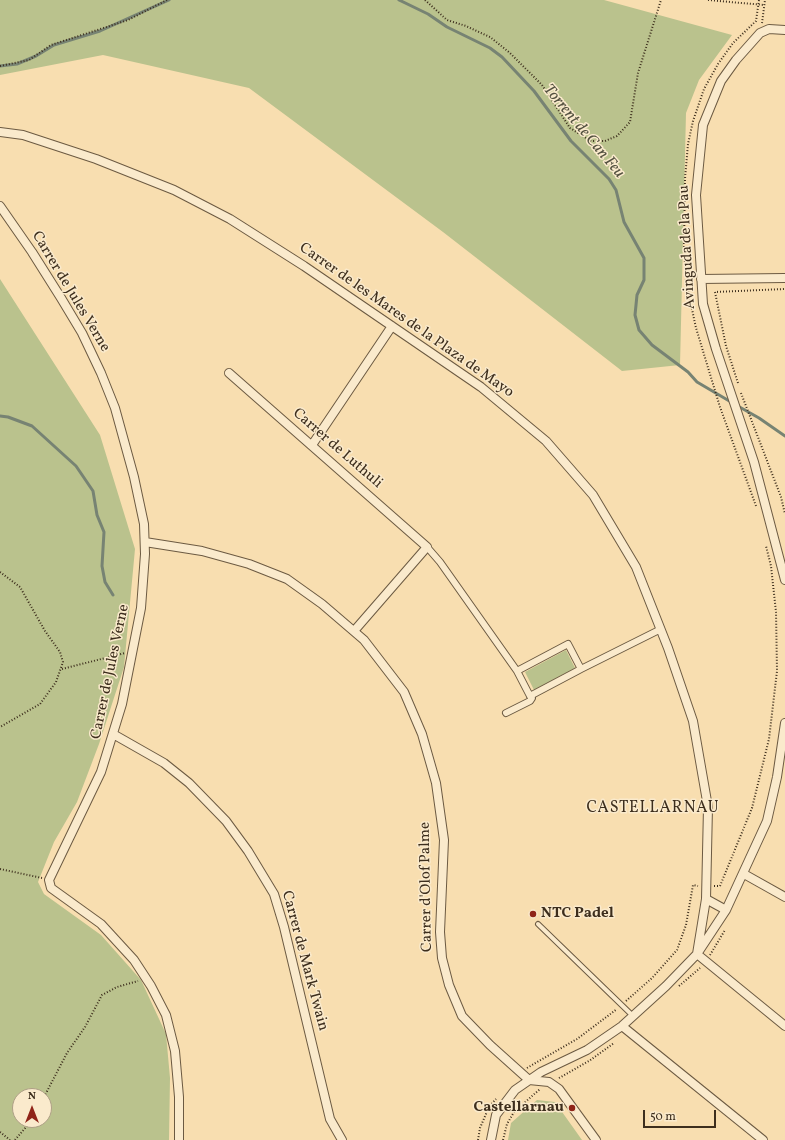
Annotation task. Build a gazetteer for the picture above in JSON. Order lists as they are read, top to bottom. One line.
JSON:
{"streets":{"street":["Avinguda de la Pau","Carrer de Jules Verne","Carrer de les Mares de la Plaza de Mayo","Carrer de Luthuli","Carrer d'Olof Palme","Carrer de Mark Twain"]},"crossings":[["Carrer de Jules Verne","Carrer d'Olof Palme"],["Carrer de Jules Verne","Carrer de Mark Twain"]],"districts":["CASTELLARNAU"],"water":["Torrent de Can Feu"],"places":["NTC Padel","Castellarnau"],"scale_bar":"50 m","north":"top"}
